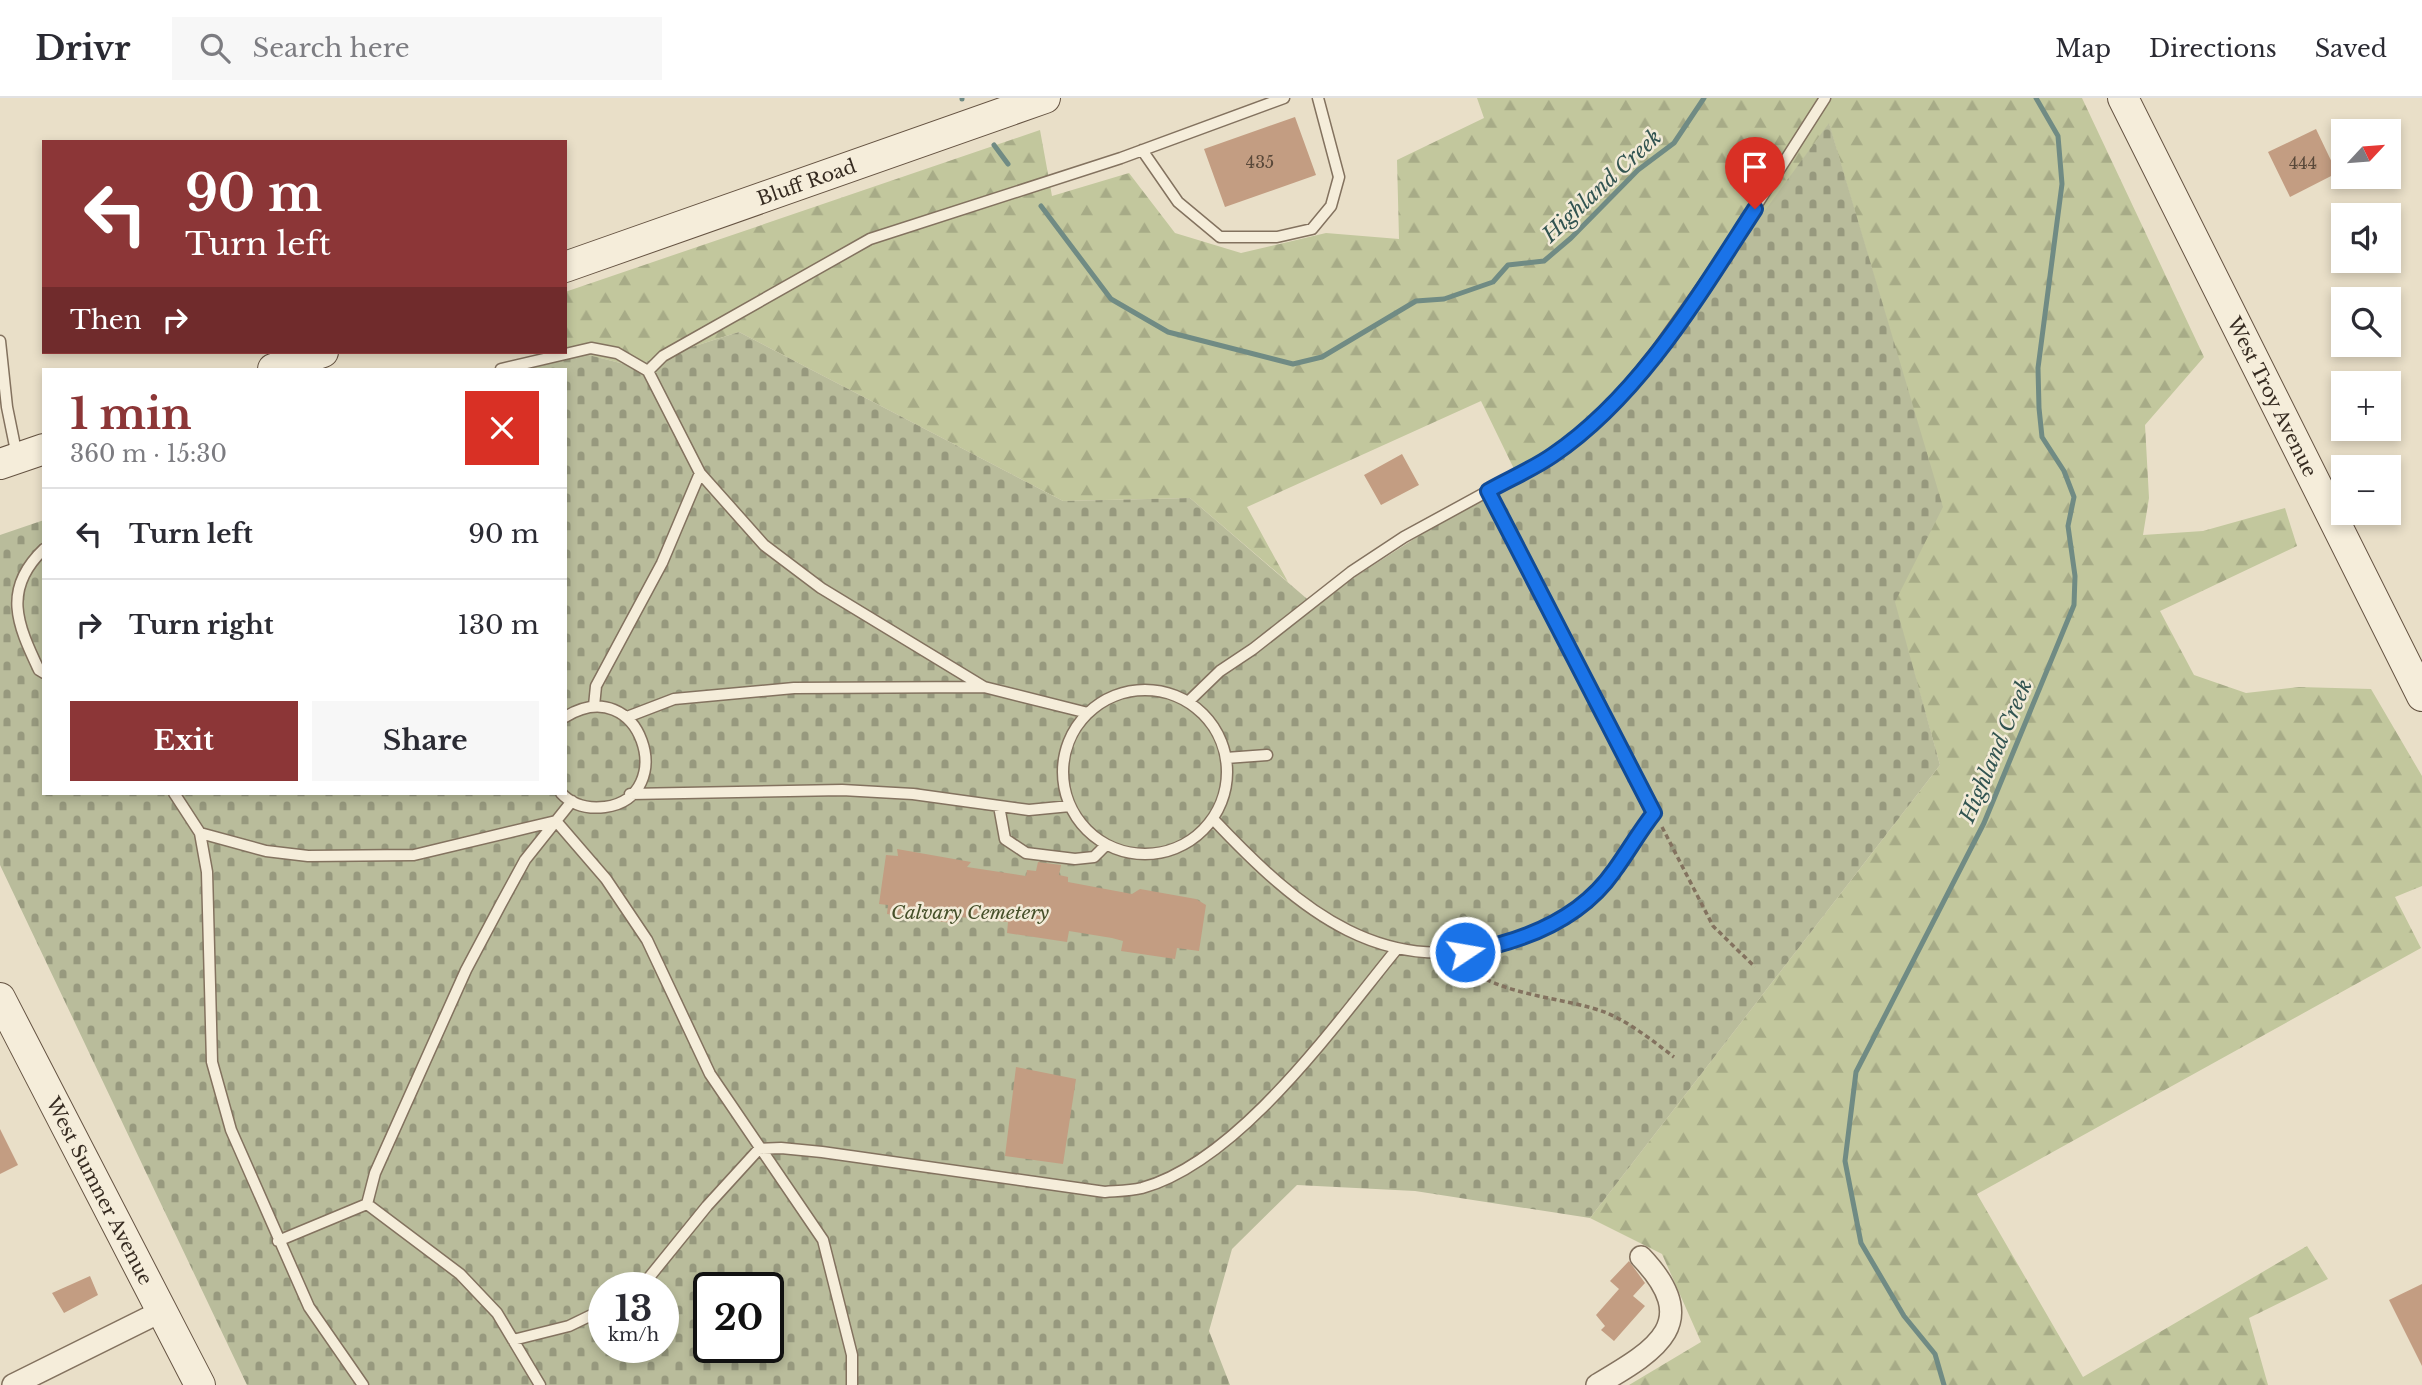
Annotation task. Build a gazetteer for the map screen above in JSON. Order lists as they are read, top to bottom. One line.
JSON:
{"streets":{"main road":["Bluff Road","West Troy Avenue","West Sumner Avenue"]},"water":["Highland Creek"],"parks":["Calvary Cemetery"],"house_numbers":["435","444"],"north":"top right","page":{"header":"Drivr","search":"Search here","nav":["Map","Directions","Saved"],"map_buttons":["+","−"],"turn":["90 m","Turn left"],"then":"Then","heading":["1 min","360 m · 15:30"],"list":[{"name":"Turn left","value":"90 m"},{"name":"Turn right","value":"130 m"}],"buttons":["Exit","Share"],"speed":"13 km/h","limit":"20"}}
